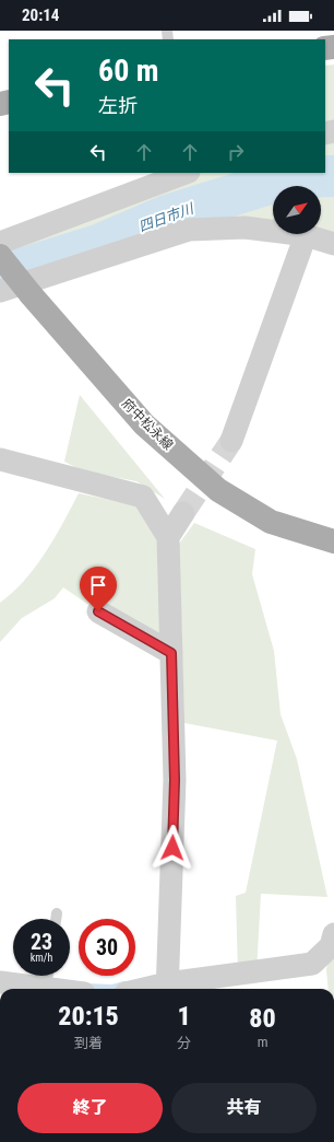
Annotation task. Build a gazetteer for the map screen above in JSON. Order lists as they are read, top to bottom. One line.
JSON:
{"streets":{"main road":["府中松永線"]},"water":["四日市川"],"north":"top right","page":{"status":"20:14","turn":["60 m","左折"],"speed":"23 km/h","limit":"30","eta":["20:15","到着","1","分","80","m"],"buttons":["終了","共有"]}}
